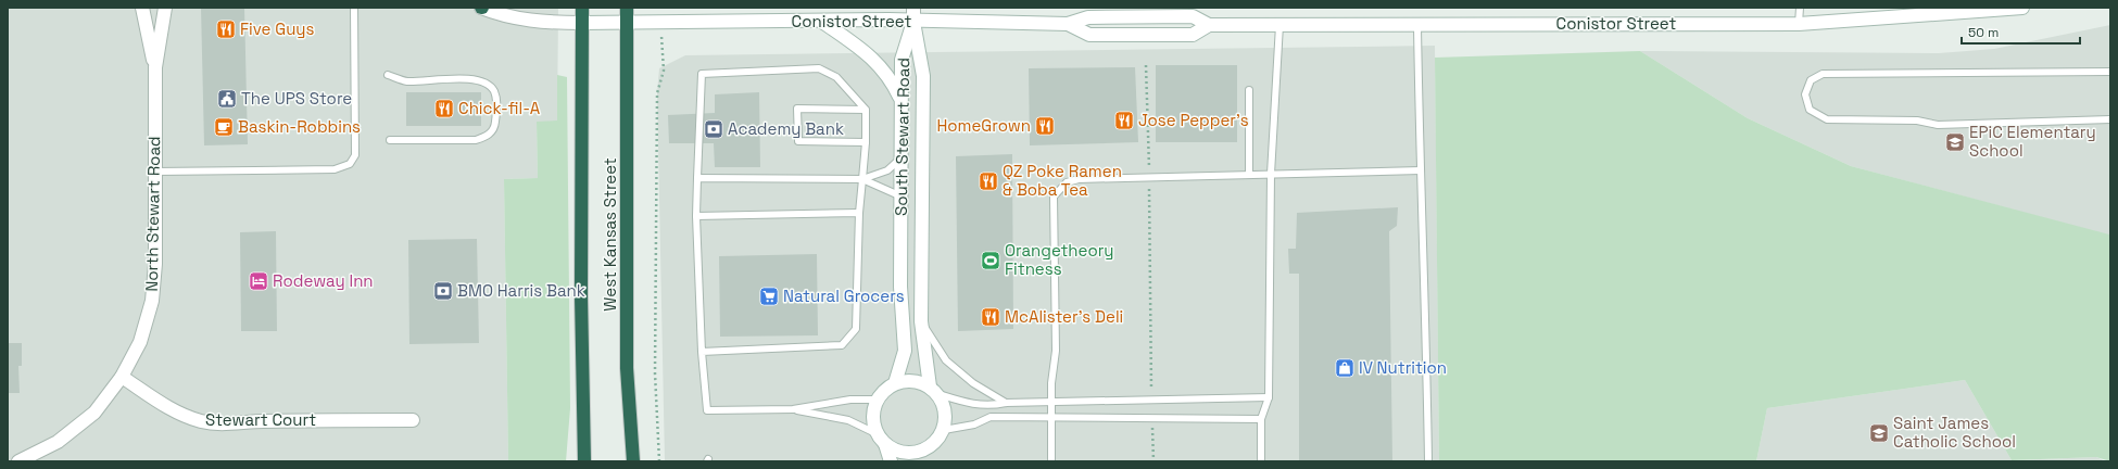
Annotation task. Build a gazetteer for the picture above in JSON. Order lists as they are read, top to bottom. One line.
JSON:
{"streets":{"highway":["West Kansas Street"],"street":["Conistor Street","South Stewart Road","North Stewart Road","Stewart Court"]},"crossings":[["Conistor Street","South Stewart Road"],["Conistor Street","West Kansas Street"],["North Stewart Road","Stewart Court"]],"places":{"restaurant":["Five Guys","Chick-fil-A","Jose Pepper's","HomeGrown","QZ Poke Ramen & Boba Tea","McAlister's Deli"],"public building":["The UPS Store"],"cafe":["Baskin-Robbins"],"bank":["Academy Bank","BMO Harris Bank"],"school or university":["EPiC Elementary School","Saint James Catholic School"],"sports":["Orangetheory Fitness"],"hotel":["Rodeway Inn"],"supermarket":["Natural Grocers"],"shop":["IV Nutrition"]},"scale_bar":"50 m"}
